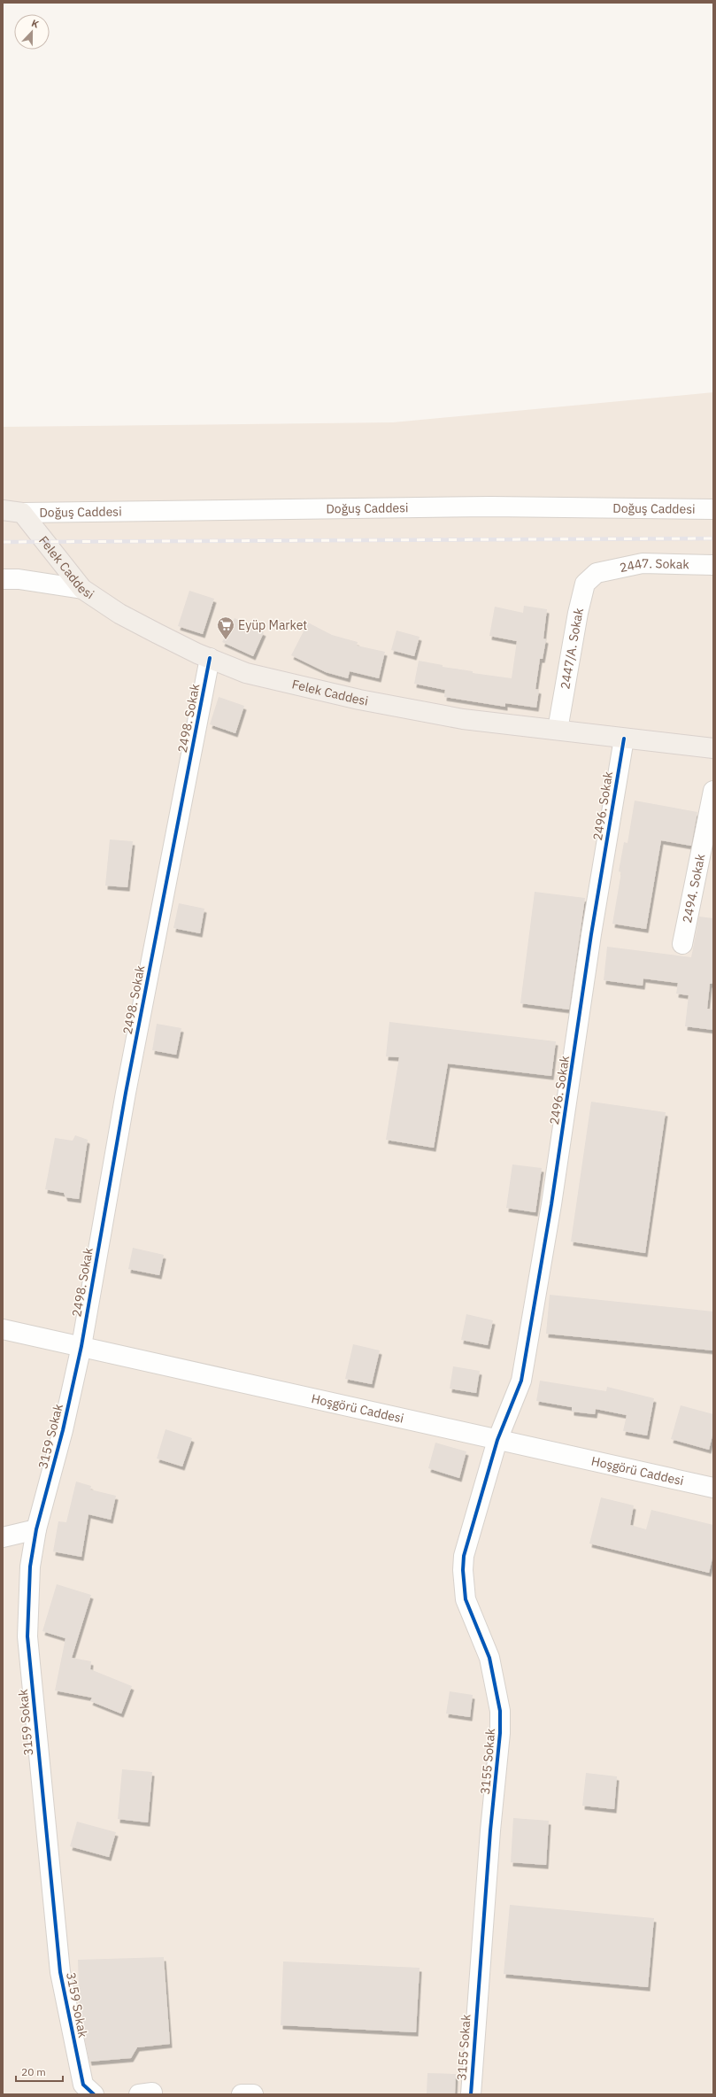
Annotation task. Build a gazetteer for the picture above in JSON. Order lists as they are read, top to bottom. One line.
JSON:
{"streets":{"main road":["Felek Caddesi"],"street":["Doğuş Caddesi","2447. Sokak","2447/A. Sokak","2498. Sokak","2496. Sokak","2494. Sokak","Hoşgörü Caddesi","3159 Sokak","3155 Sokak"]},"crossings":[["Doğuş Caddesi","Felek Caddesi"],["Felek Caddesi","2447/A. Sokak"],["Felek Caddesi","2498. Sokak"],["Felek Caddesi","2496. Sokak"],["2447. Sokak","2447/A. Sokak"],["2498. Sokak","Hoşgörü Caddesi"],["2498. Sokak","3159 Sokak"],["2496. Sokak","Hoşgörü Caddesi"],["2496. Sokak","3155 Sokak"],["Hoşgörü Caddesi","3159 Sokak"],["Hoşgörü Caddesi","3155 Sokak"]],"places":{"supermarket":["Eyüp Market"]},"scale_bar":"20 m","north":"top"}
